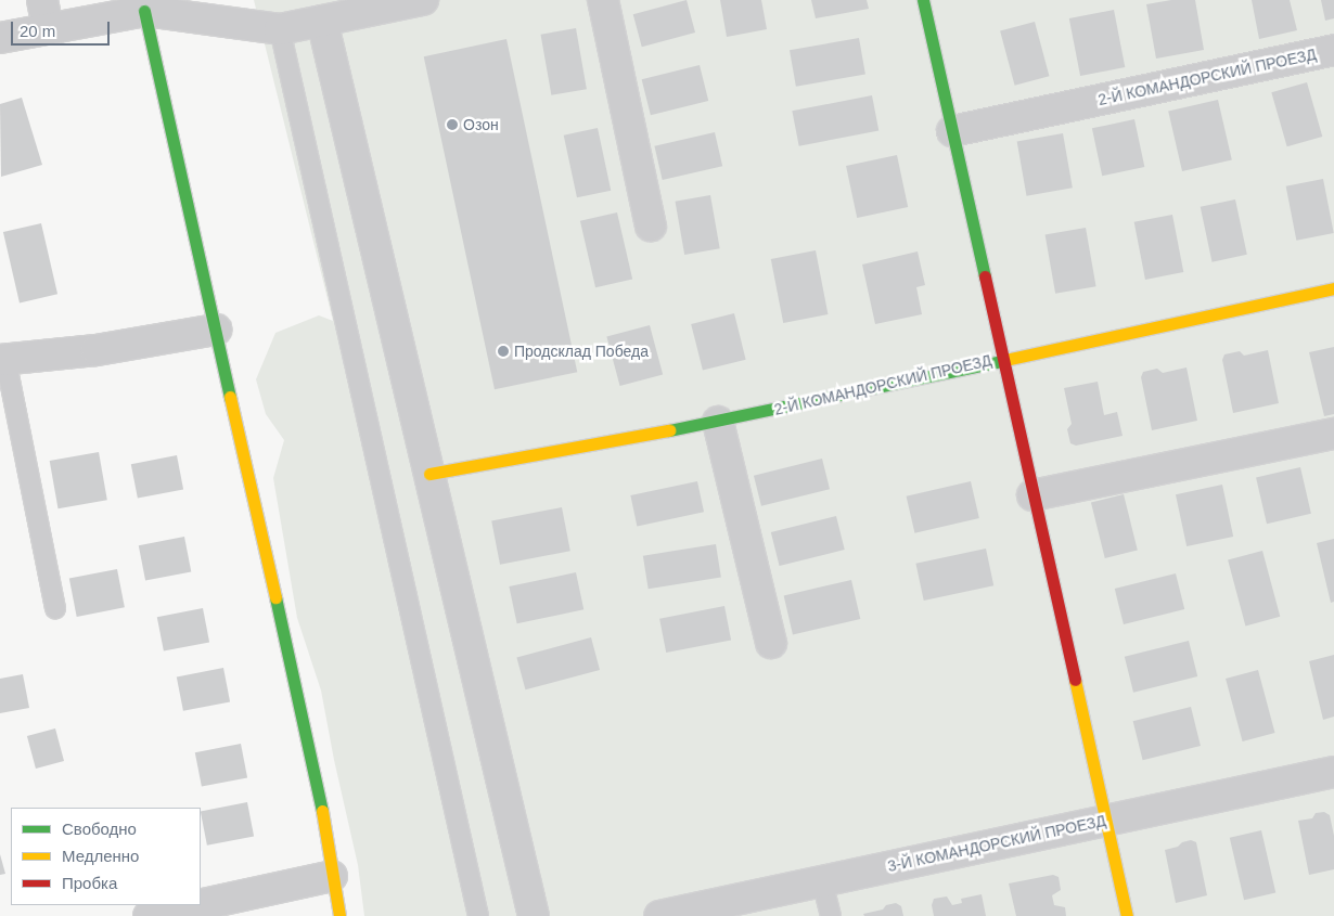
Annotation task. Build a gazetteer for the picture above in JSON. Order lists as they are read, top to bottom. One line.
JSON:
{"streets":{"street":["2-Й КОМАНДОРСКИЙ ПРОЕЗД","3-Й КОМАНДОРСКИЙ ПРОЕЗД"]},"places":["Озон","Продсклад Победа"],"legend":["Свободно","Медленно","Пробка"],"scale_bar":"20 m"}
